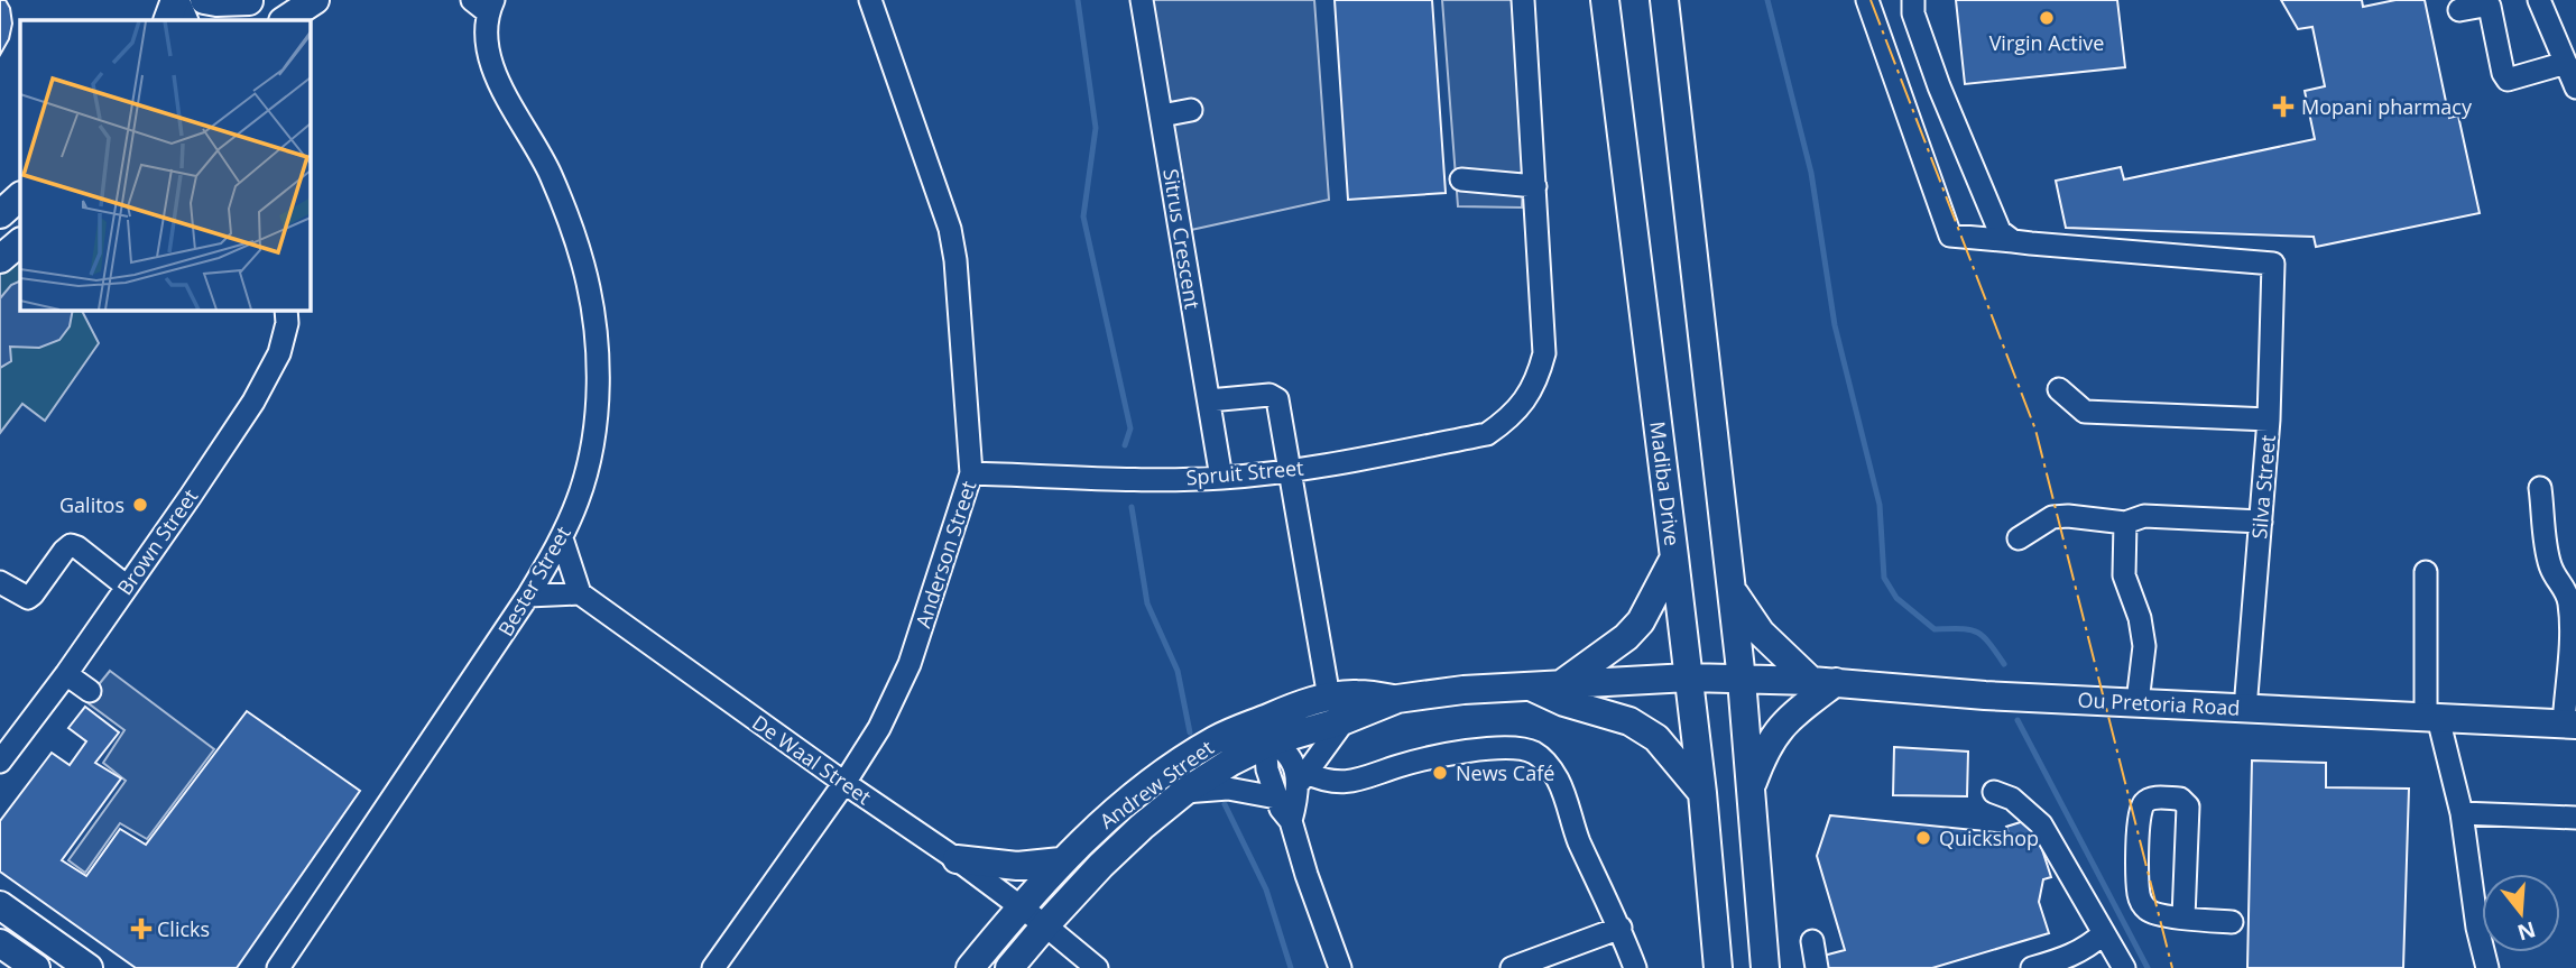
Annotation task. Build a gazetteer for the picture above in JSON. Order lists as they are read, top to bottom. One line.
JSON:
{"streets":{"main road":["Madiba Drive","Ou Pretoria Road","Andrew Street"],"street":["Sitrus Crescent","Spruit Street","Silva Street","Brown Street","Anderson Street","Bester Street","De Waal Street"]},"crossings":[["Sitrus Crescent","Spruit Street"],["Spruit Street","Anderson Street"],["Madiba Drive","Andrew Street"],["Silva Street","Ou Pretoria Road"],["Anderson Street","De Waal Street"],["Ou Pretoria Road","Andrew Street"],["De Waal Street","Andrew Street"]],"places":{"other":["Virgin Active","Galitos","News Café","Quickshop"],"health":["Mopani pharmacy","Clicks"]},"north":"bottom"}
